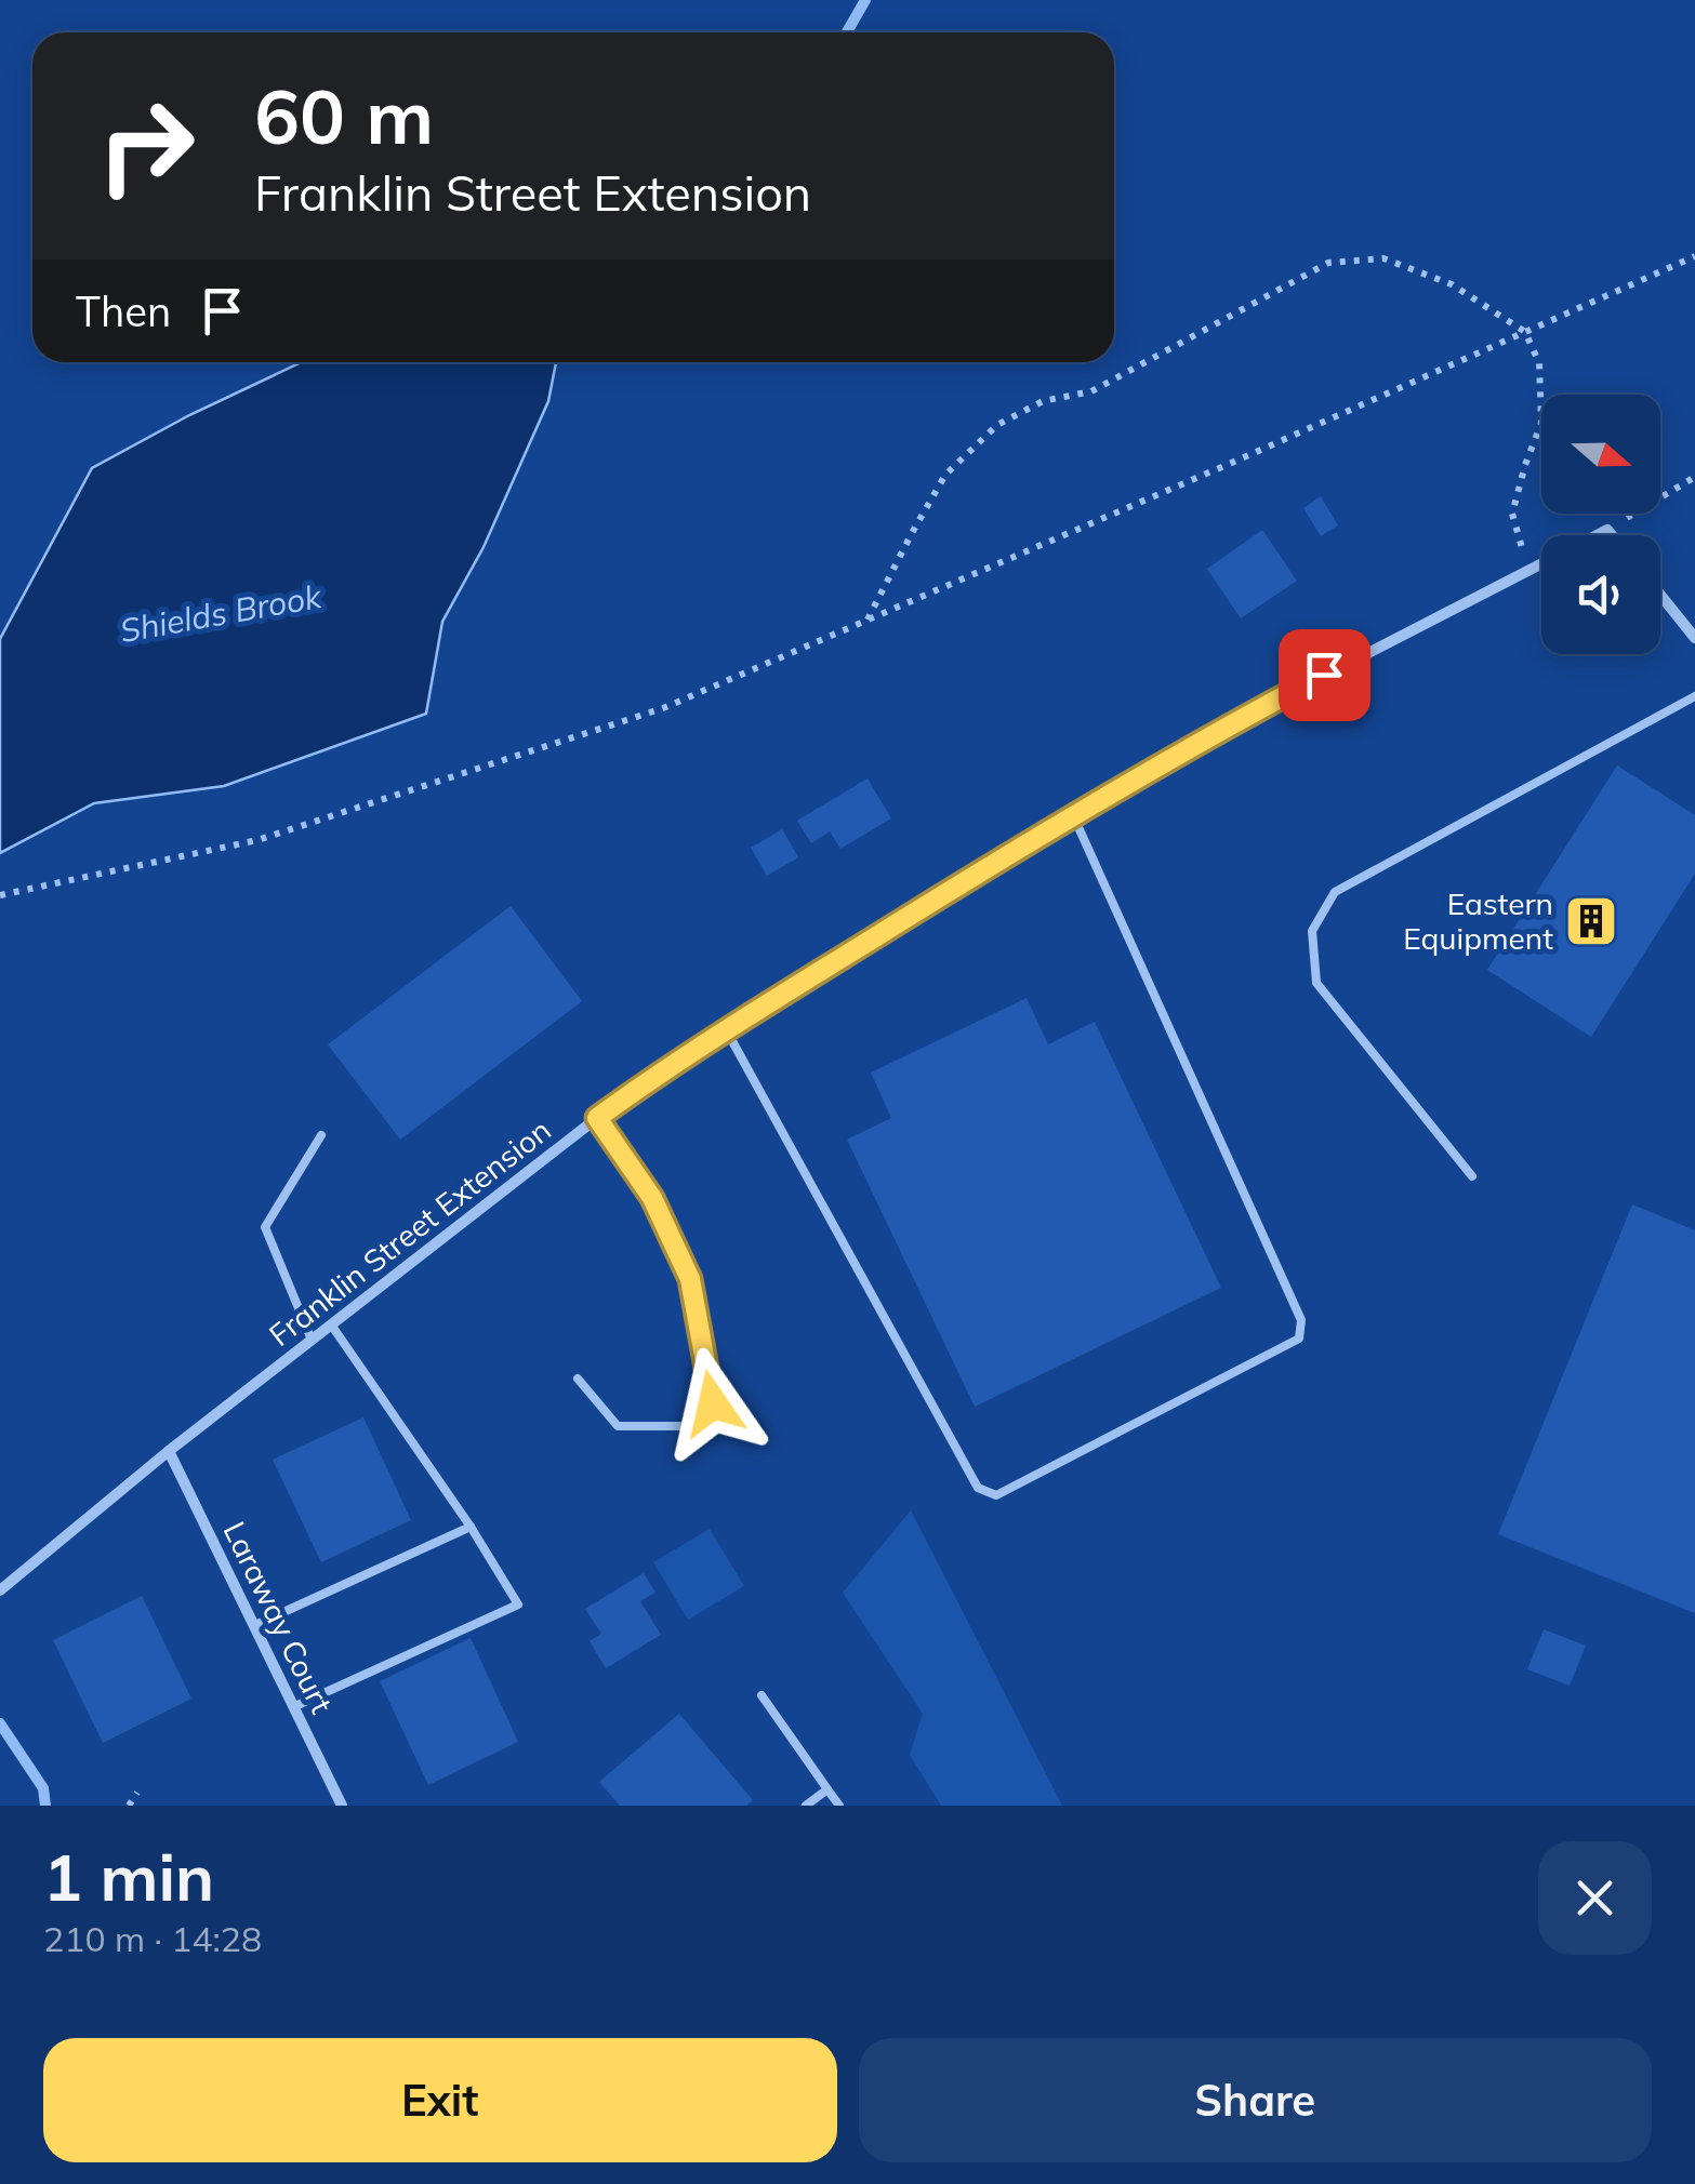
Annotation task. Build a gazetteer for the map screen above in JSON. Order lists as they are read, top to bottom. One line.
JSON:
{"streets":{"street":["Franklin Street Extension","Laraway Court"]},"crossings":[["Franklin Street Extension","Laraway Court"]],"water":["Shields Brook"],"places":{"building":["Eastern Equipment"]},"north":"right","page":{"turn":["60 m","Franklin Street Extension"],"then":"Then","heading":["1 min","210 m · 14:28"],"buttons":["Exit","Share"]}}
